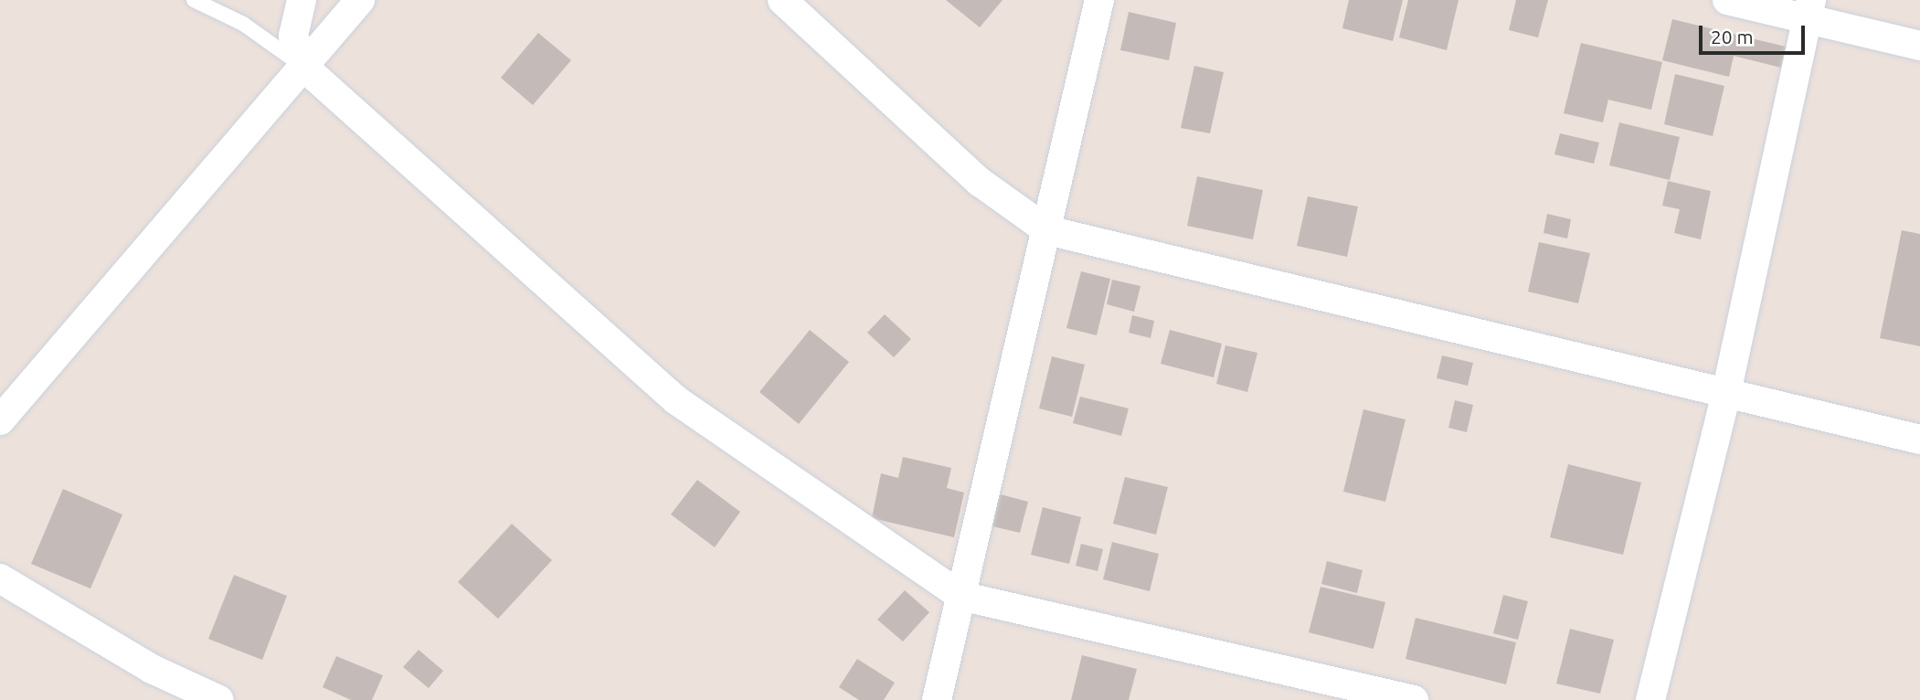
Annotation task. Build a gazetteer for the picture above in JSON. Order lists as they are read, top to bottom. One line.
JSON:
{"scale_bar":"20 m"}
